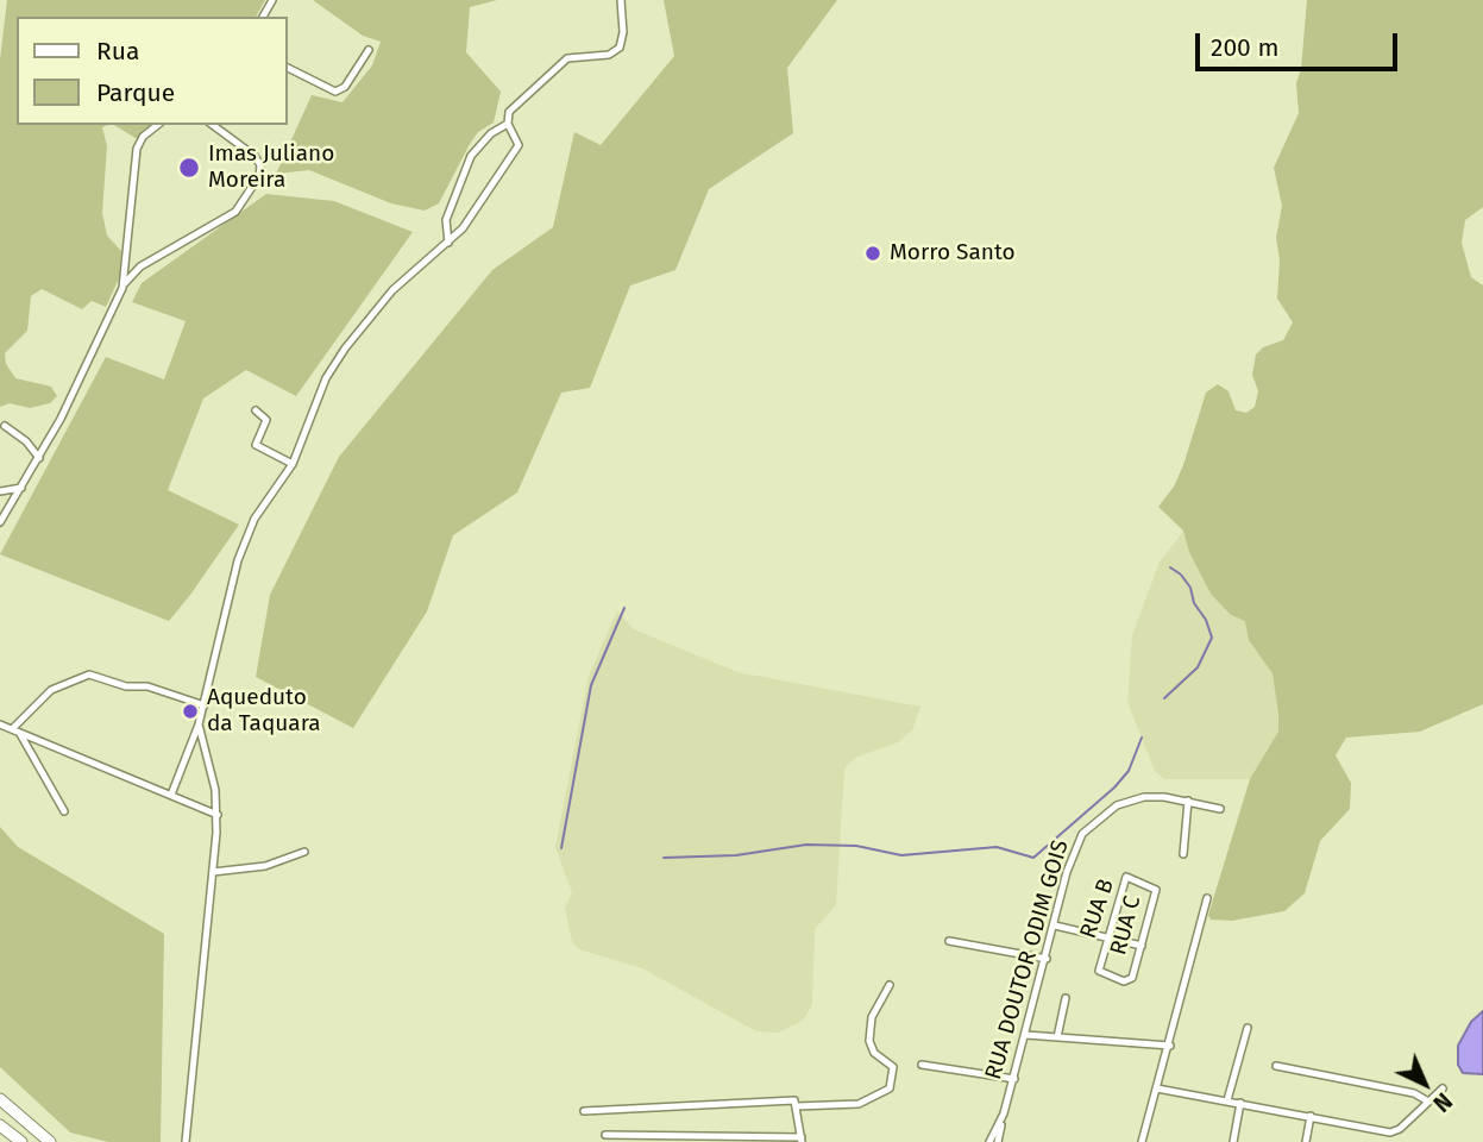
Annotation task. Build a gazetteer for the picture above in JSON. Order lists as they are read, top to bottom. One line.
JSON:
{"streets":{"street":["RUA B","RUA C","RUA DOUTOR ODIM GOIS"]},"crossings":[["RUA B","RUA C"]],"places":["Imas Juliano Moreira","Morro Santo","Aqueduto da Taquara"],"legend":["Rua","Parque"],"scale_bar":"200 m","north":"bottom right"}
